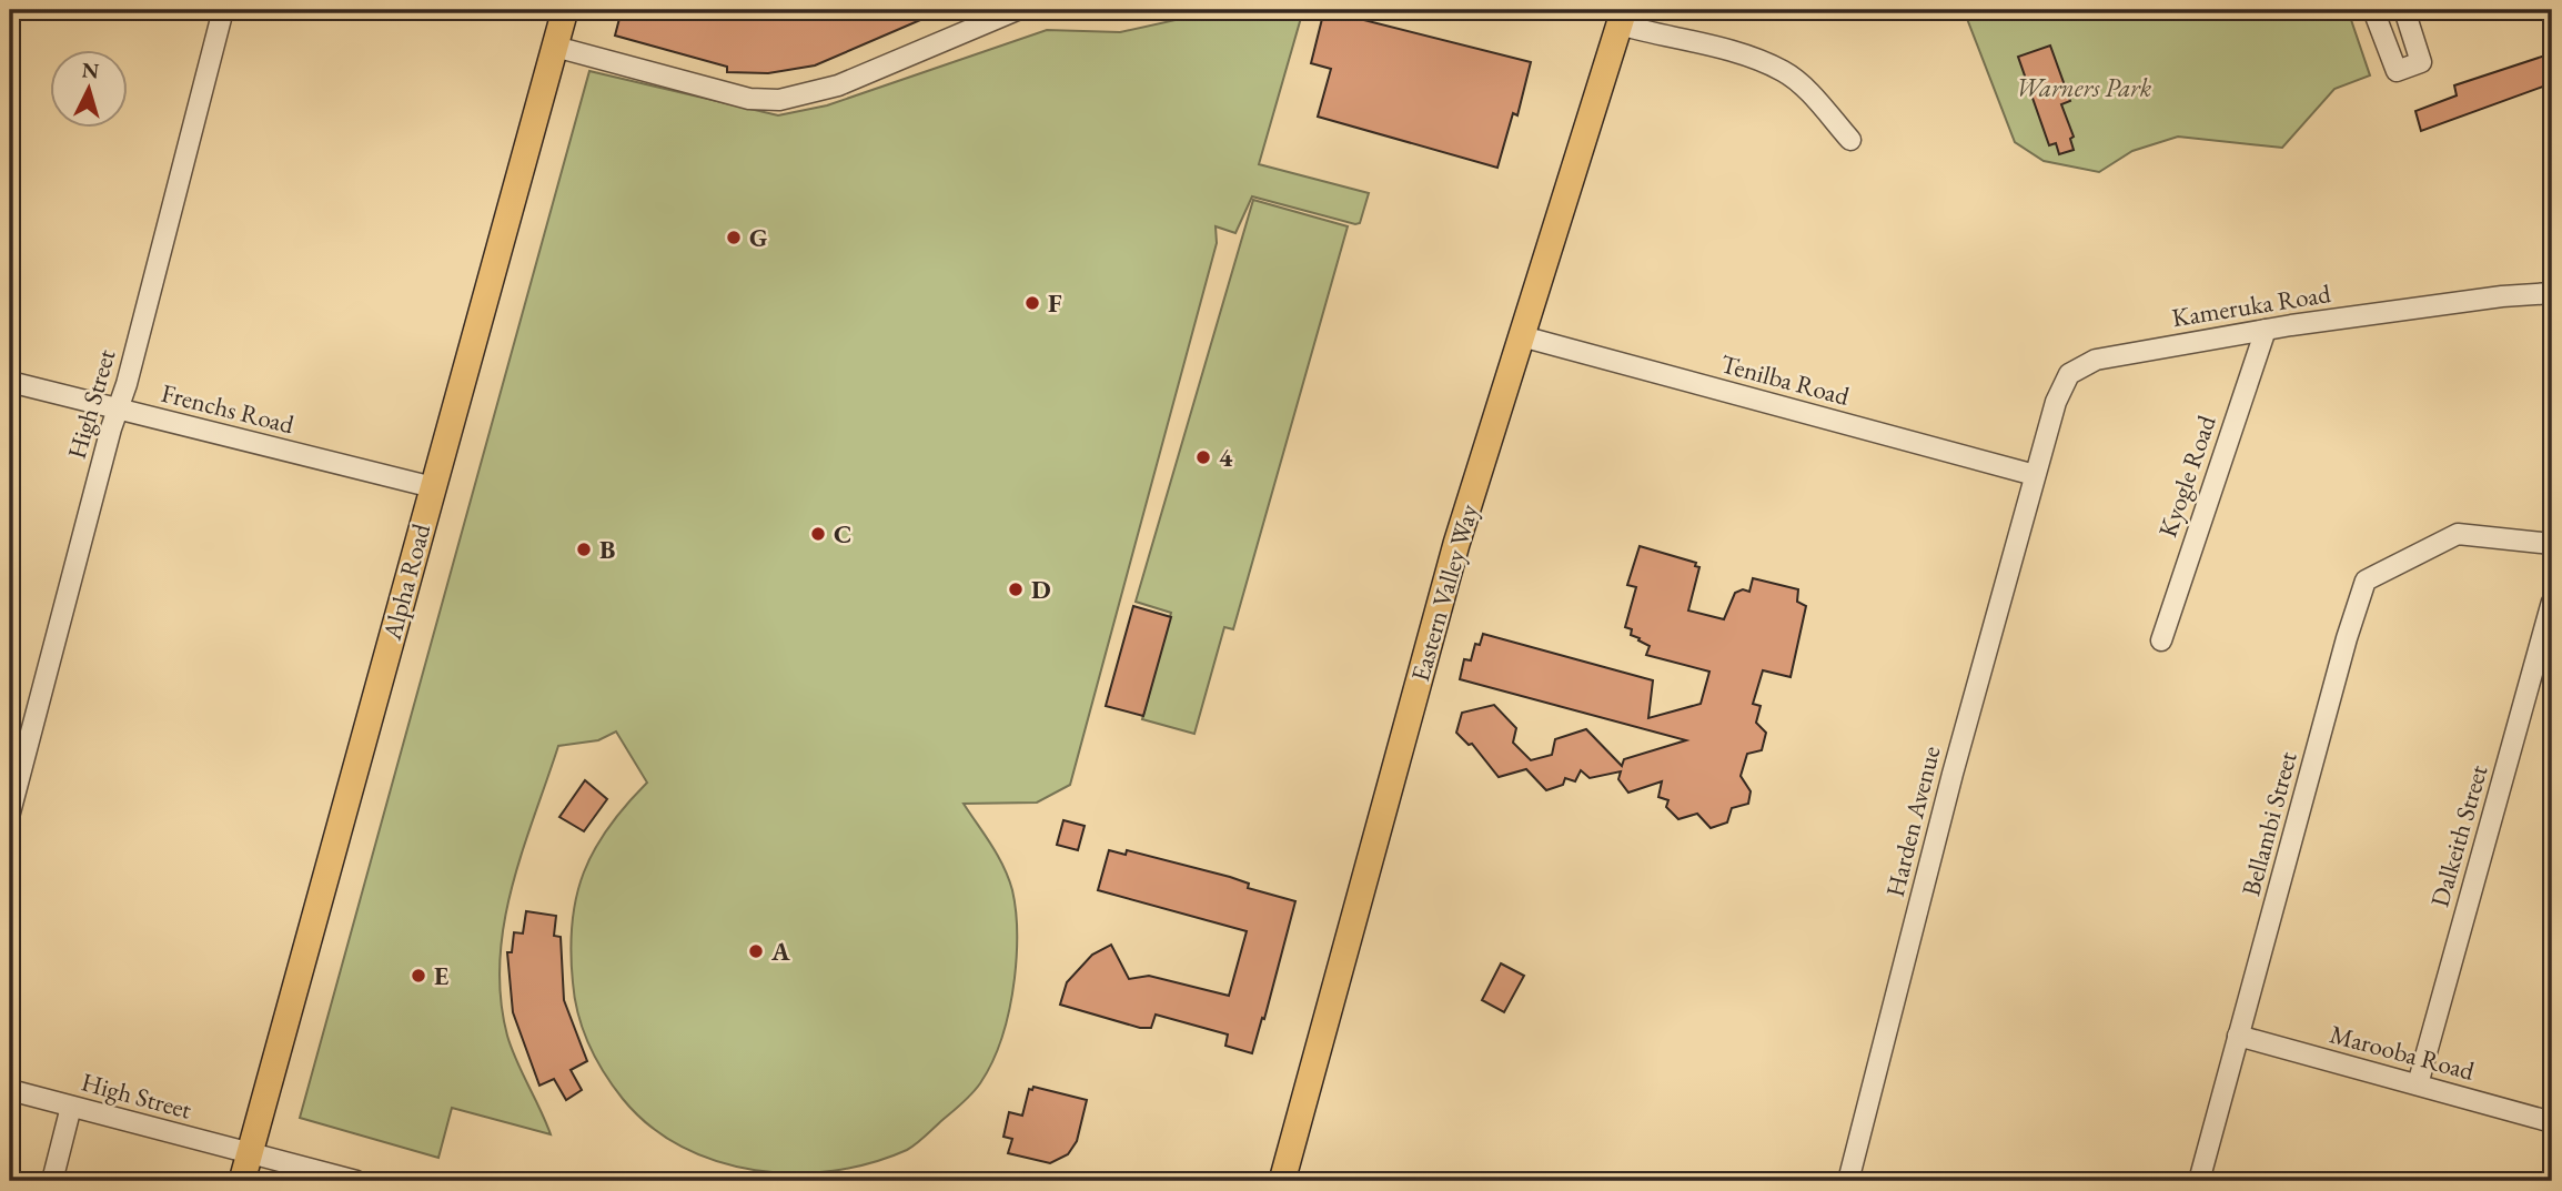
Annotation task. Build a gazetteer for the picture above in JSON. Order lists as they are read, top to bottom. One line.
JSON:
{"streets":{"main road":["Alpha Road","Eastern Valley Way"],"street":["Kameruka Road","Tenilba Road","High Street","Frenchs Road","Kyogle Road","Harden Avenue","Bellambi Street","Dalkeith Street","Marooba Road"]},"crossings":[["Kameruka Road","Tenilba Road"],["Kameruka Road","Kyogle Road"],["Kameruka Road","Harden Avenue"],["Tenilba Road","Eastern Valley Way"],["Tenilba Road","Harden Avenue"],["High Street","Frenchs Road"],["High Street","Alpha Road"],["Frenchs Road","Alpha Road"],["Bellambi Street","Marooba Road"],["Dalkeith Street","Marooba Road"]],"parks":["Warners Park"],"places":["G","F","4","C","B","D","A","E"],"north":"top"}
